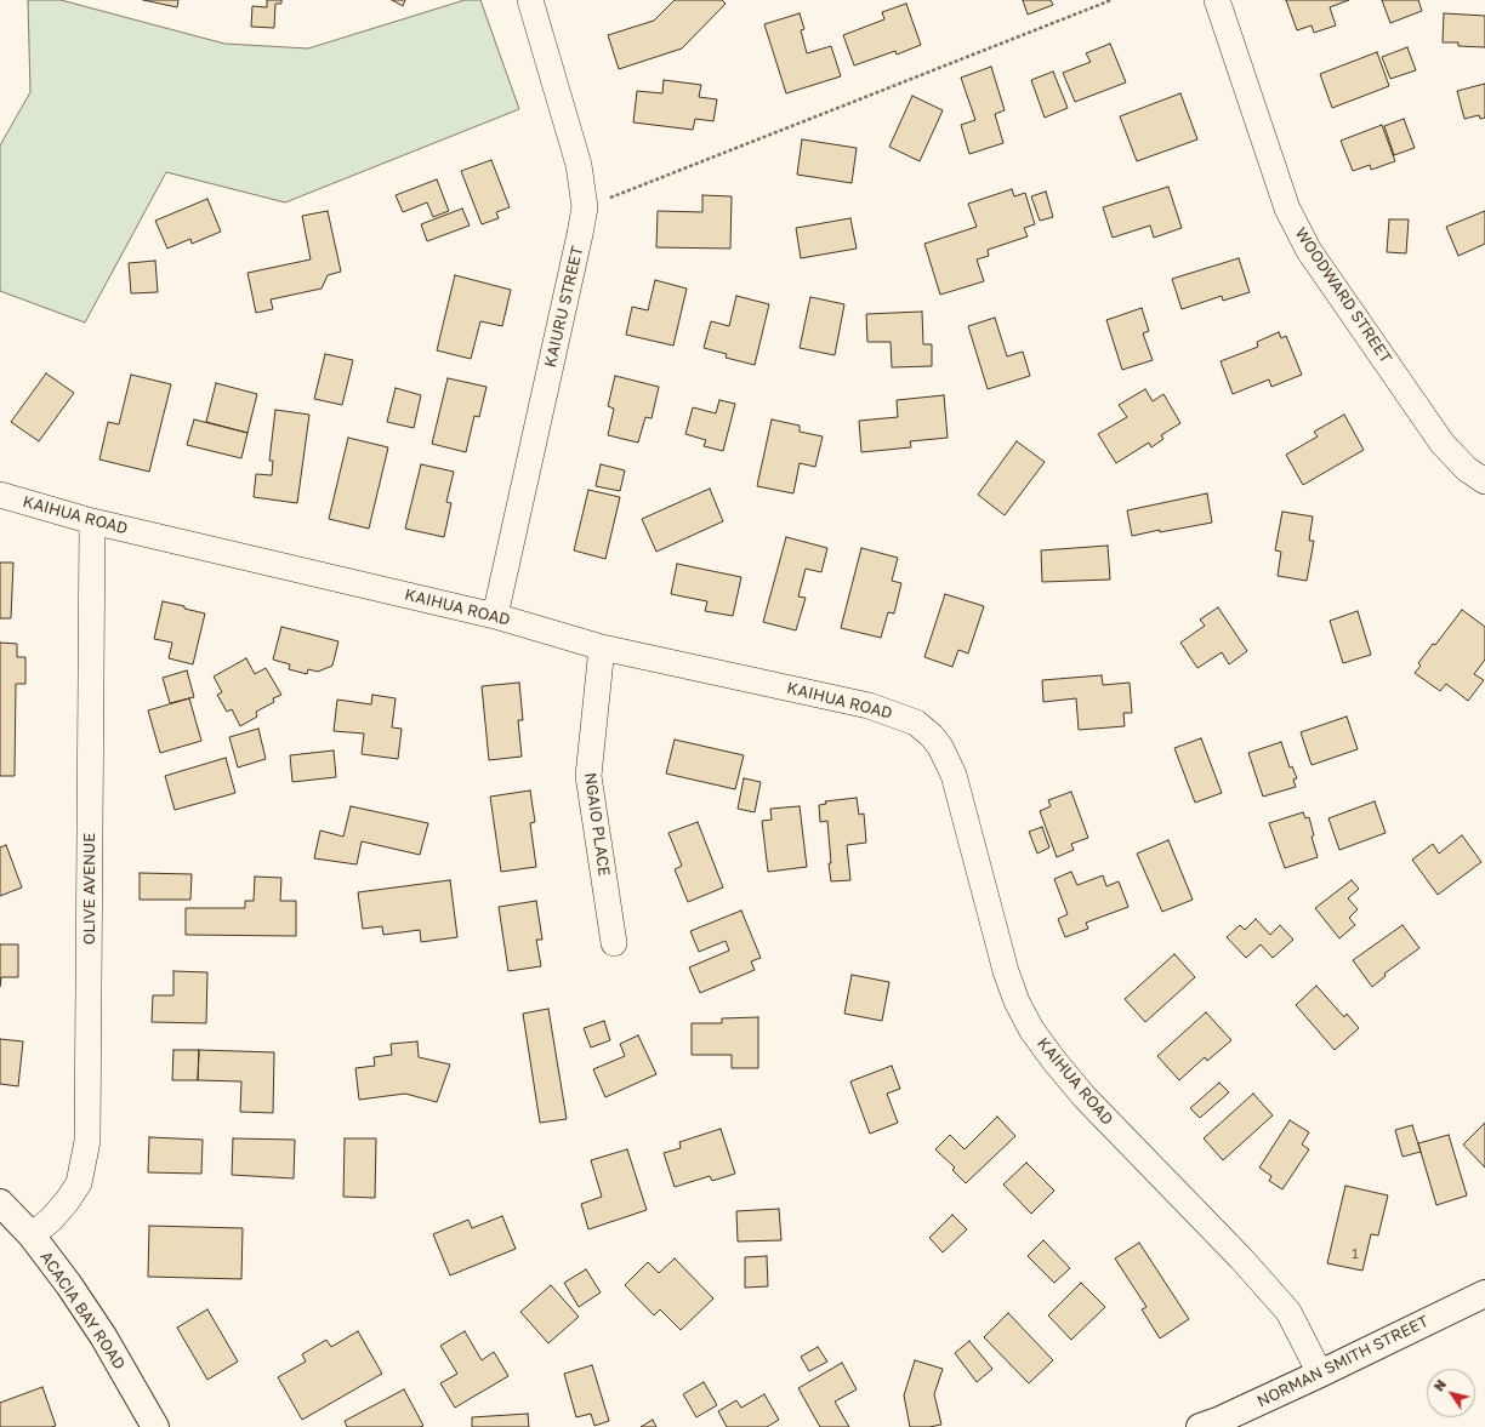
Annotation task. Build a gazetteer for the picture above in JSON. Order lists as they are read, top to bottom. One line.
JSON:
{"streets":{"street":["WOODWARD STREET","KAIURU STREET","KAIHUA ROAD","NGAIO PLACE","OLIVE AVENUE","ACACIA BAY ROAD","NORMAN SMITH STREET"]},"crossings":[["KAIURU STREET","KAIHUA ROAD"],["KAIHUA ROAD","NGAIO PLACE"],["KAIHUA ROAD","OLIVE AVENUE"],["KAIHUA ROAD","NORMAN SMITH STREET"],["OLIVE AVENUE","ACACIA BAY ROAD"]],"house_numbers":["1"],"north":"top left"}
